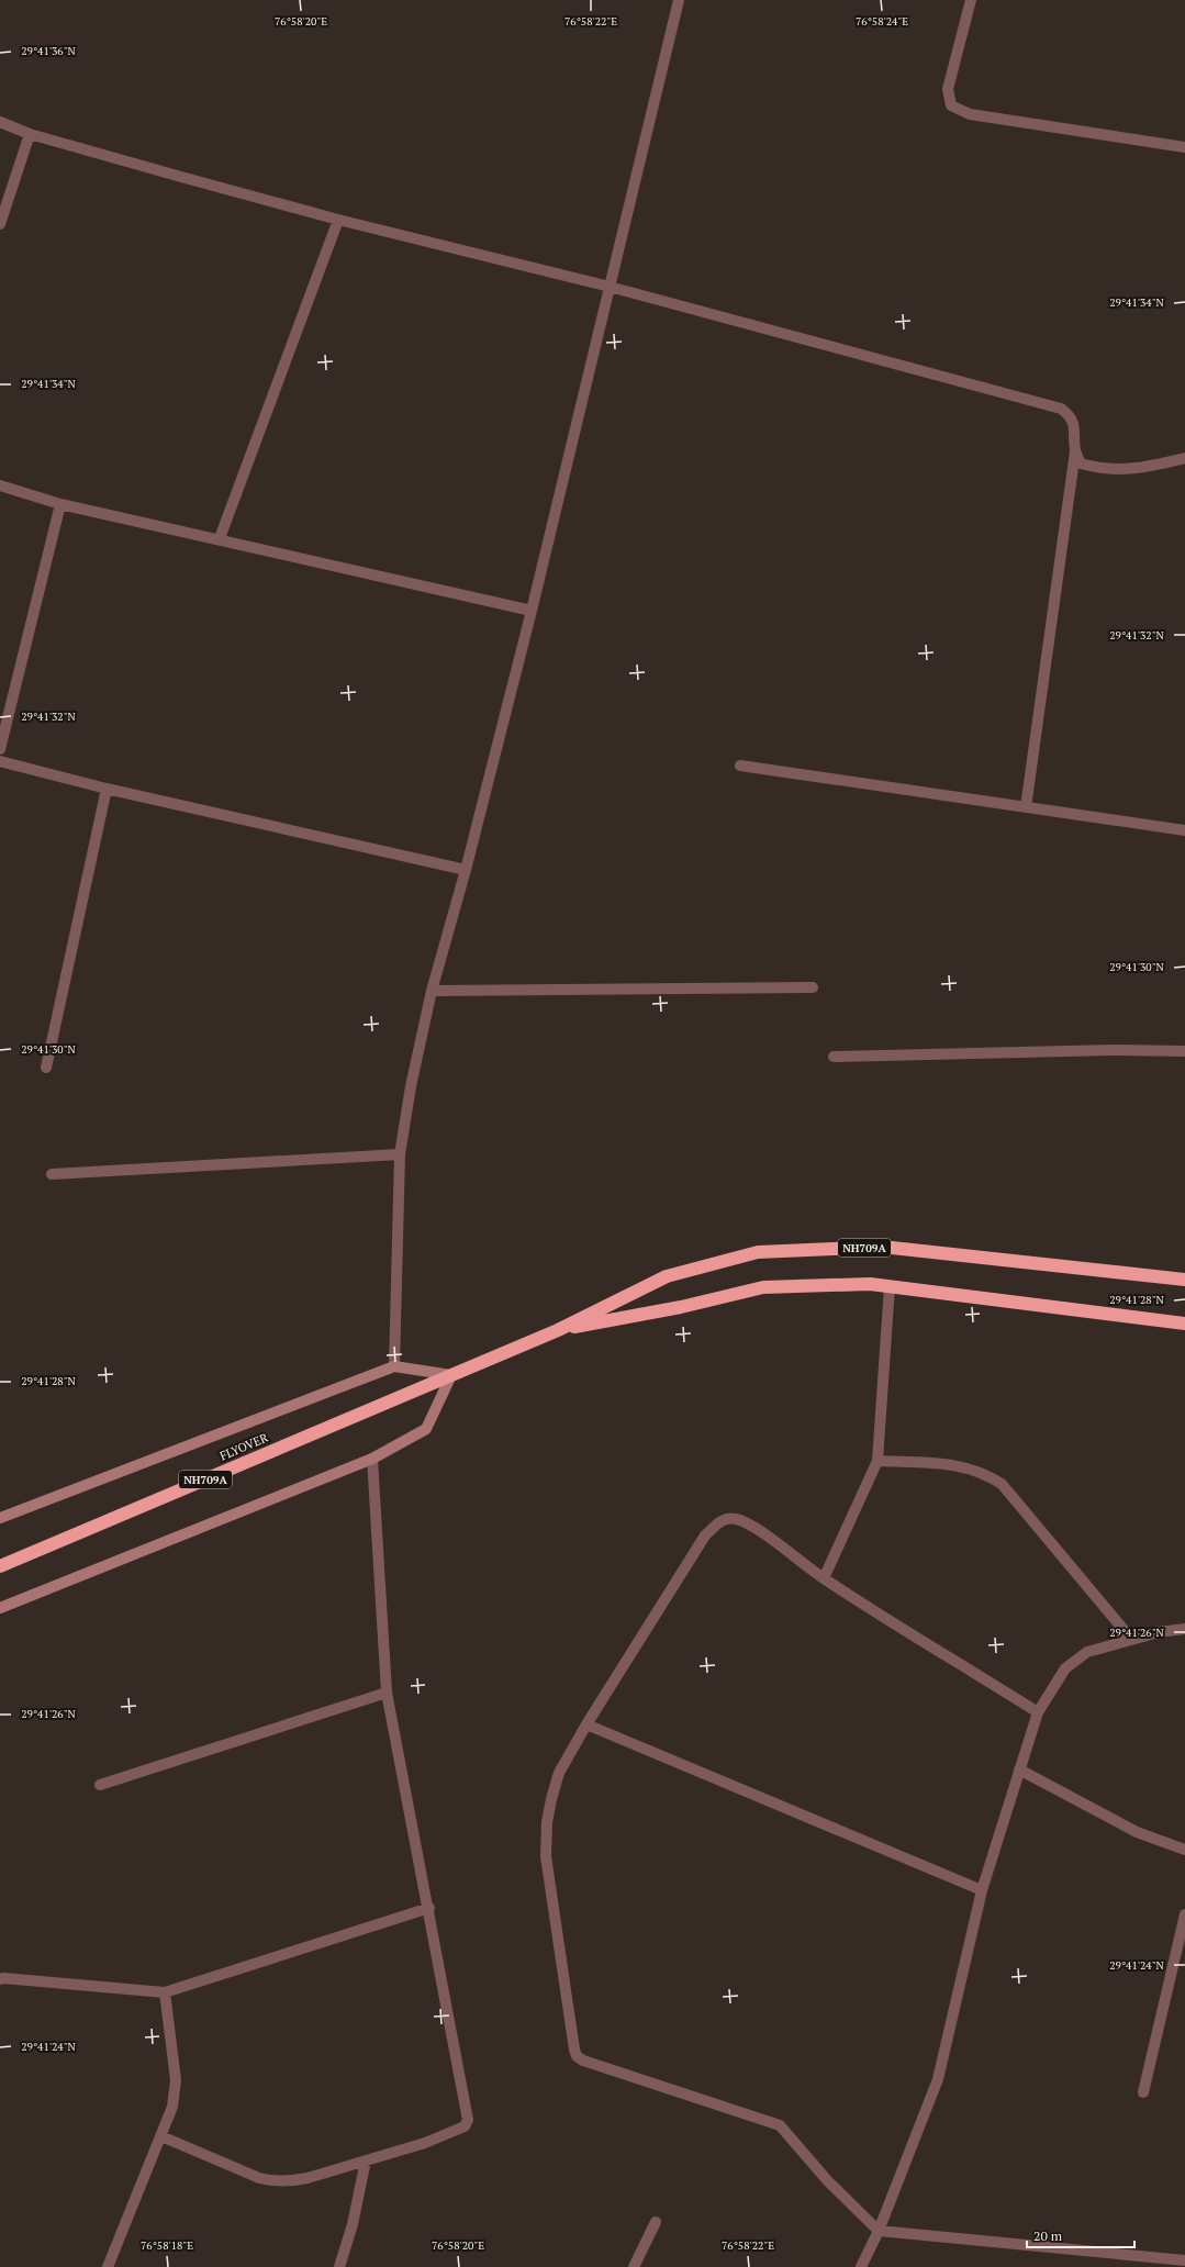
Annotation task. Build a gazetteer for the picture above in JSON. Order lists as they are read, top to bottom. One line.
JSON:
{"streets":{"highway":["NH709A","FLYOVER"]},"crossings":[["NH709A","FLYOVER"]],"scale_bar":"20 m","coordinates":["76°58'20\"E","76°58'22\"E","76°58'24\"E","29°41'36\"N","29°41'34\"N","29°41'32\"N","29°41'30\"N","29°41'28\"N","29°41'26\"N","29°41'24\"N","76°58'18\"E"]}
